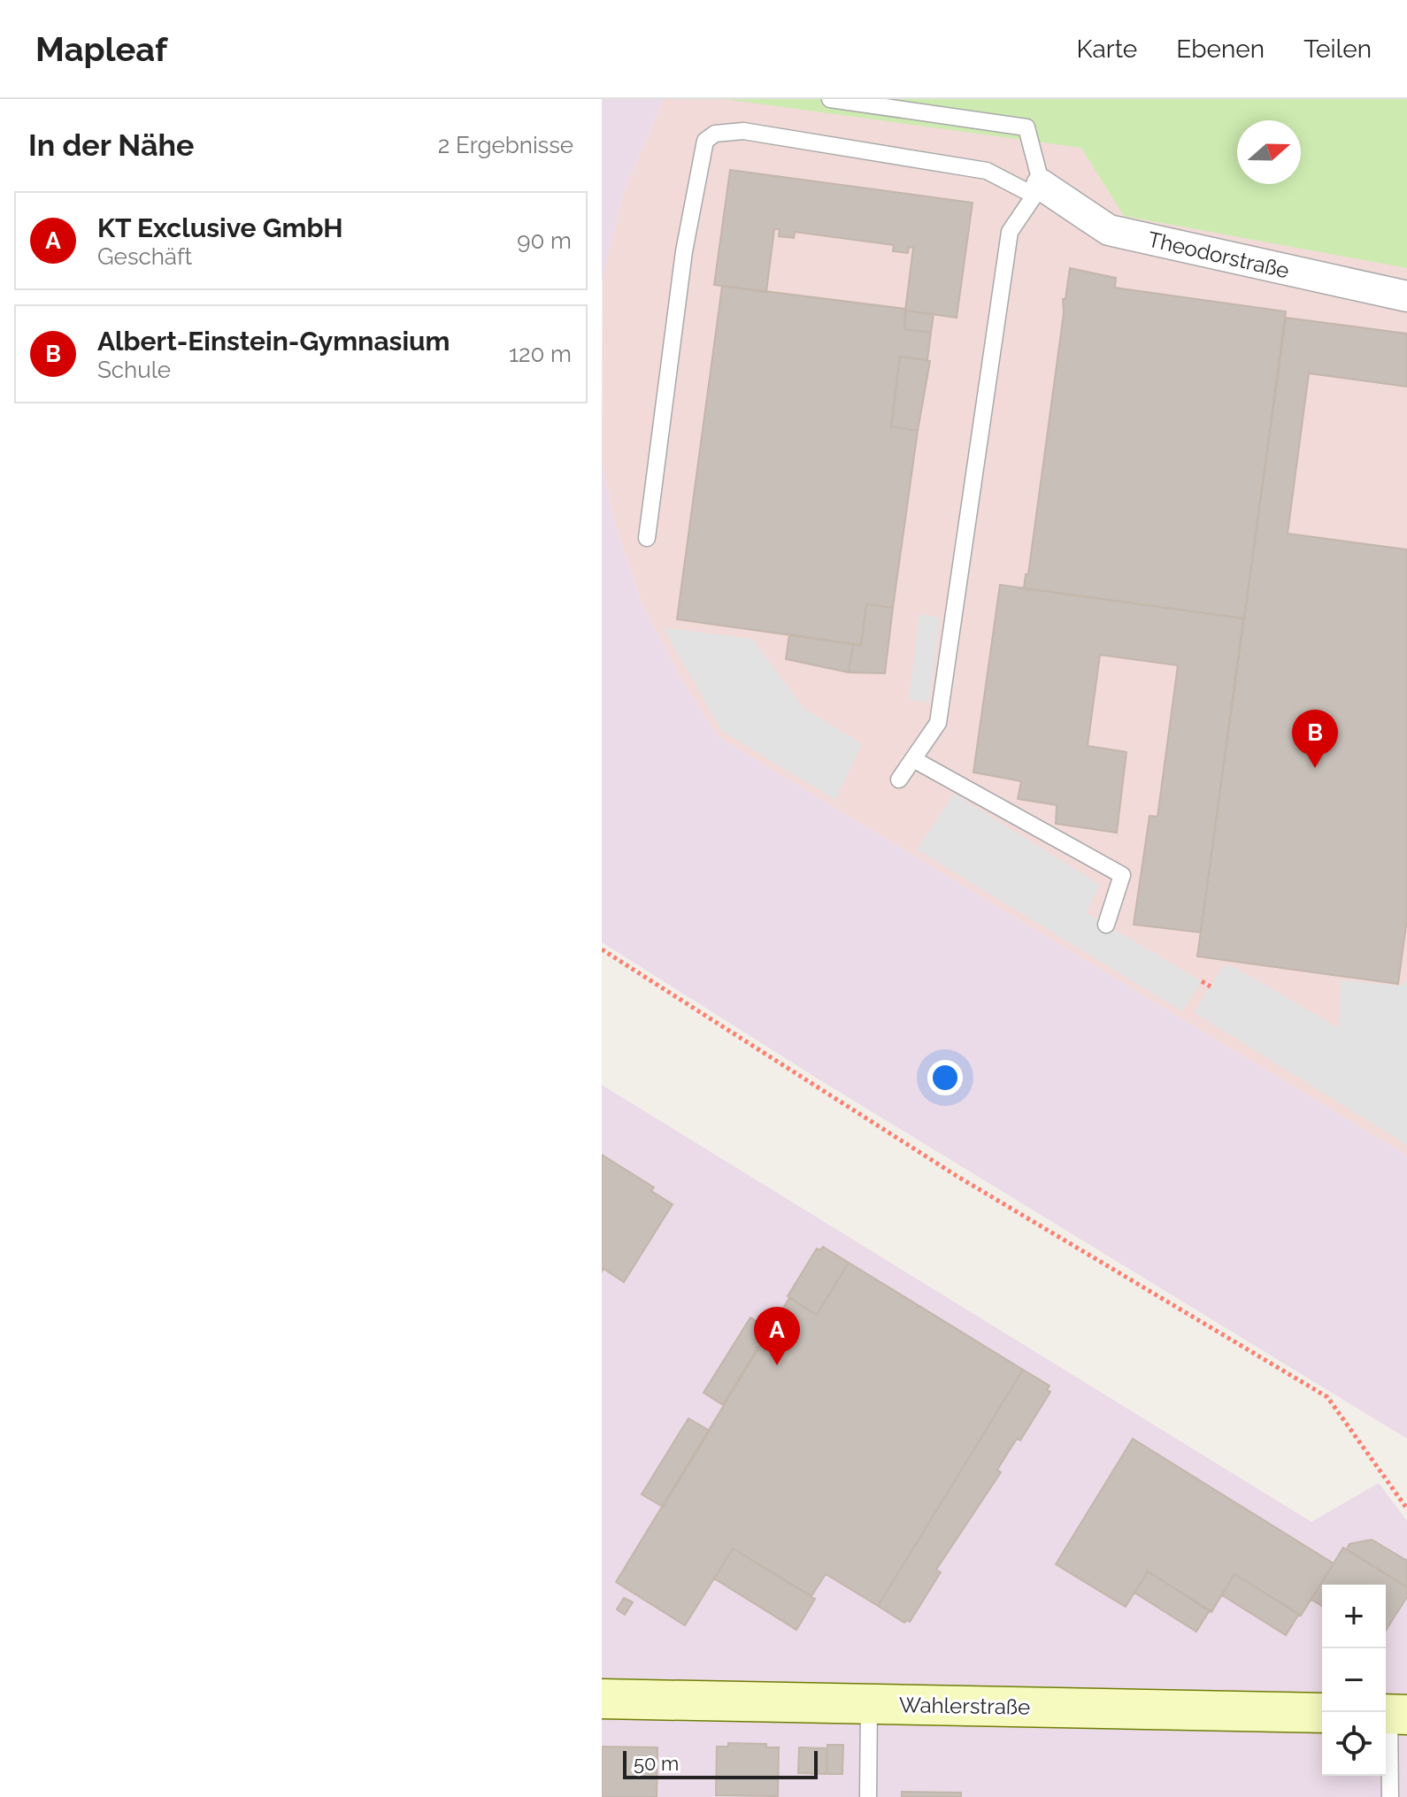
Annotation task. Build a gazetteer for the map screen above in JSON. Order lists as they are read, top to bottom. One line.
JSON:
{"streets":{"street":["Theodorstraße","Wahlerstraße"]},"scale_bar":"50 m","north":"right","page":{"header":"Mapleaf","nav":["Karte","Ebenen","Teilen"],"heading":["In der Nähe","2 Ergebnisse"],"list":[{"mark":"A","name":"KT Exclusive GmbH","note":"Geschäft","value":"90 m"},{"mark":"B","name":"Albert-Einstein-Gymnasium","note":"Schule","value":"120 m"}],"pins":["B","A"],"map_buttons":["+","−"],"scale":"50 m"}}
